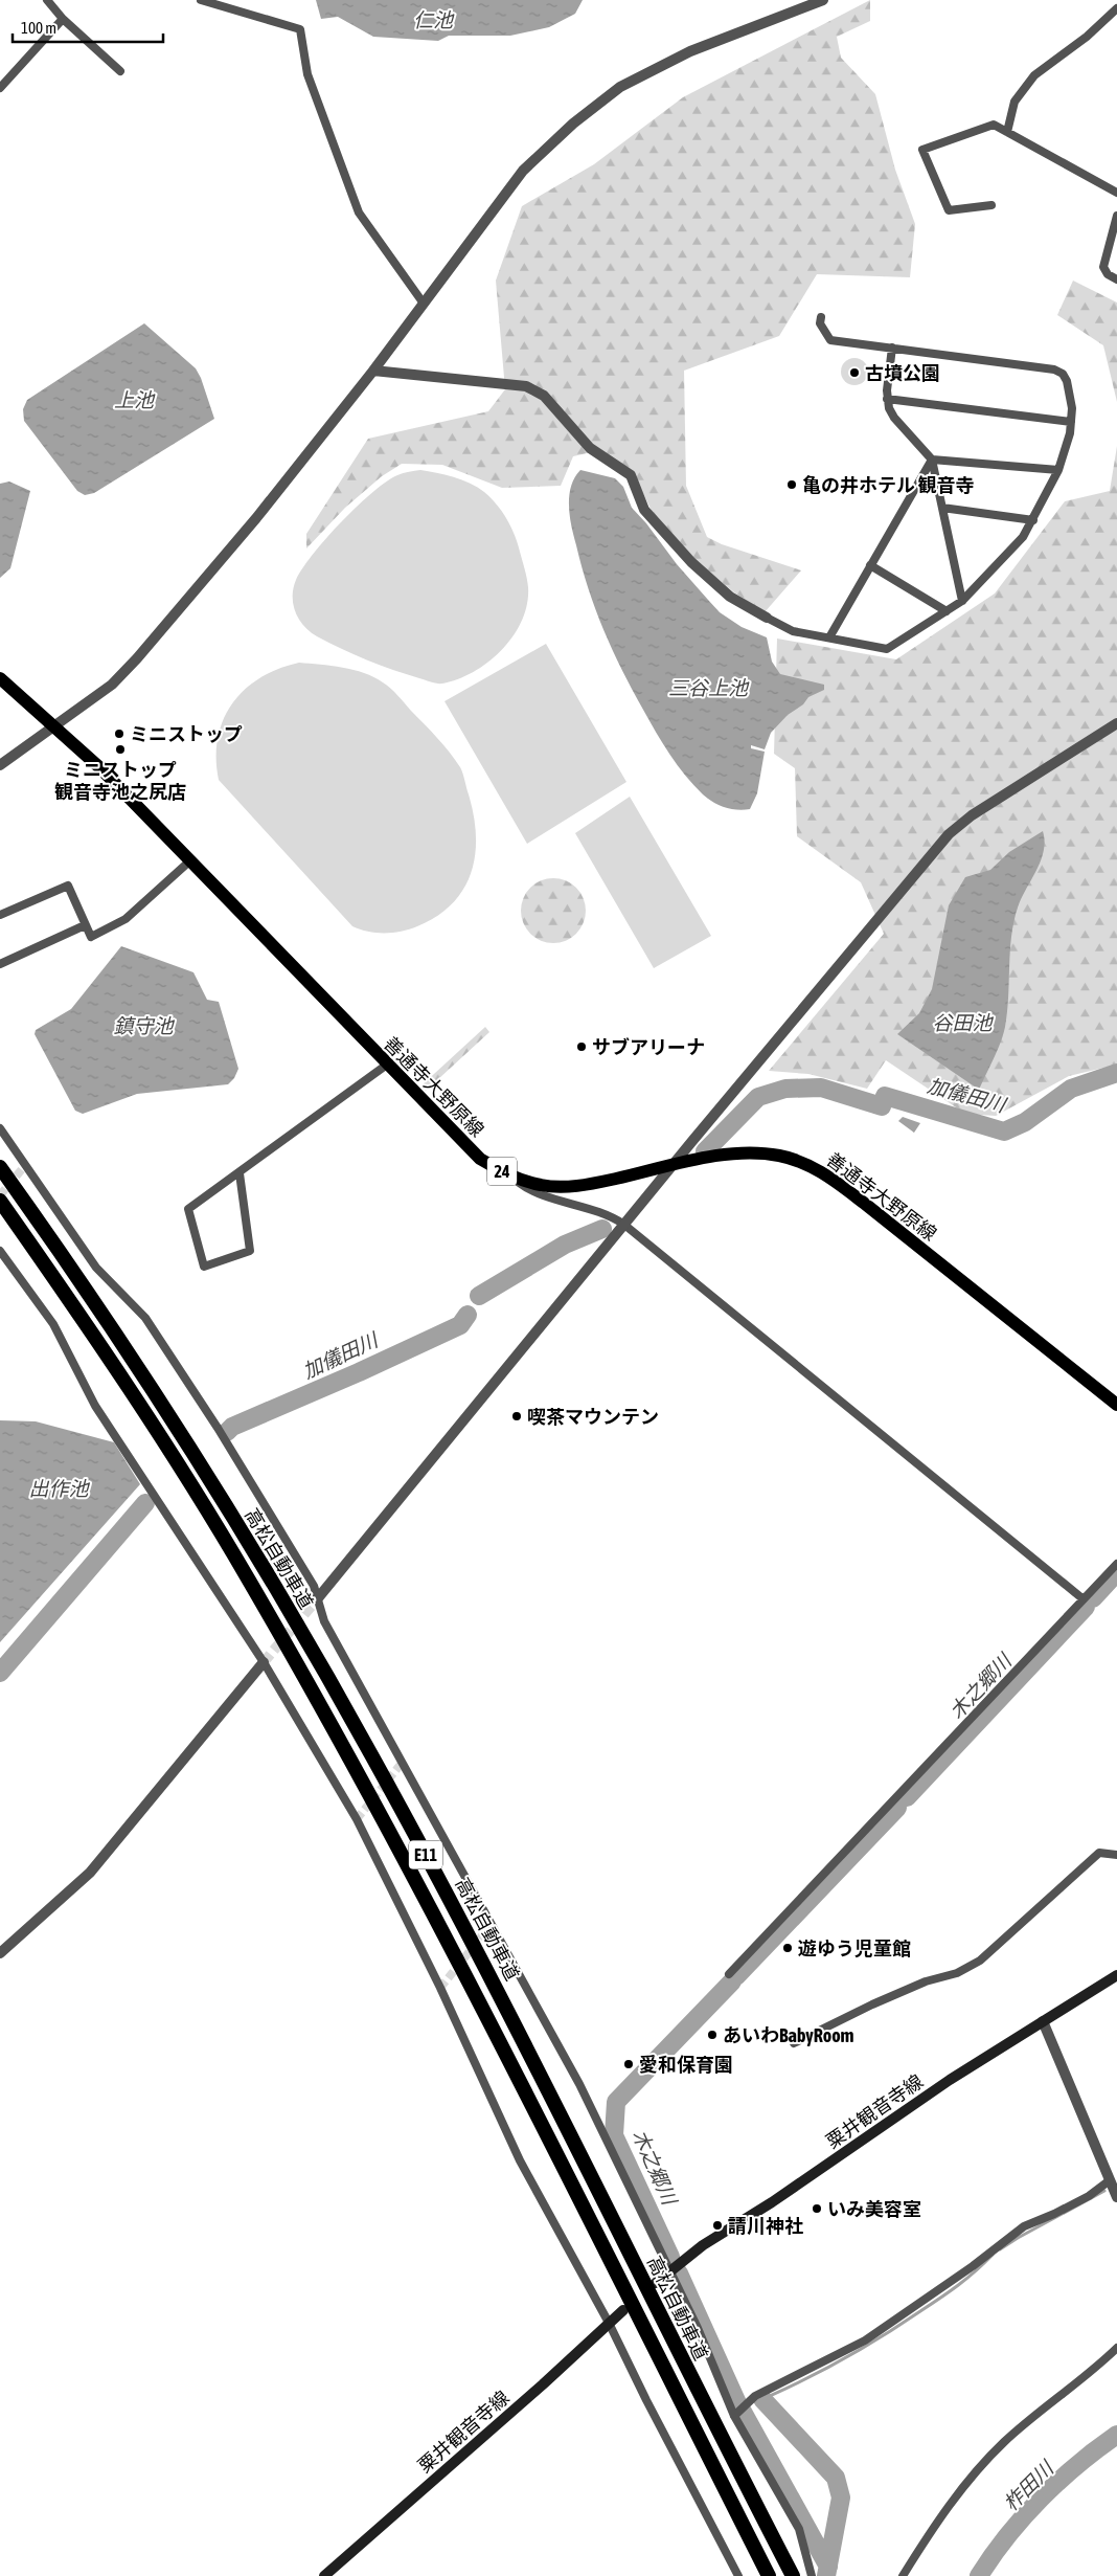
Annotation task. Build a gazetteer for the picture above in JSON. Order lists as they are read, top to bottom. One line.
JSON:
{"streets":{"highway":["高松自動車道","E11"],"main road":["善通寺大野原線","24","粟井観音寺線"]},"water":["仁池","上池","三谷上池","谷田池","鎮守池","加儀田川","出作池","木之郷川","柞田川"],"places":["古墳公園","亀の井ホテル 観音寺","ミニストップ","ミニストップ 観音寺池之尻店","サブアリーナ","喫茶マウンテン","遊ゆう児童館","あいわBabyRoom","愛和保育園","いみ美容室","請川神社"],"scale_bar":"100 m"}
